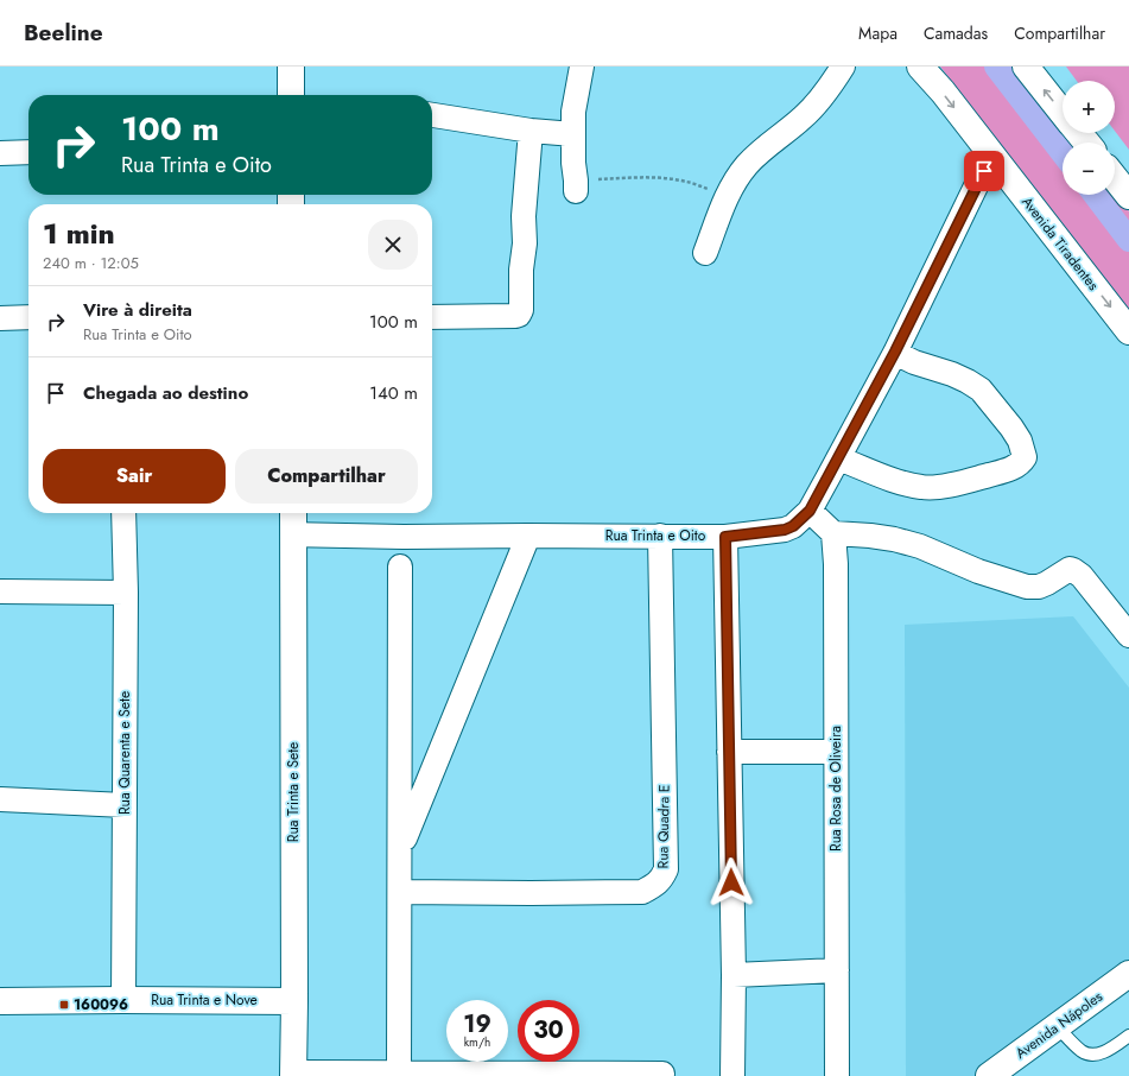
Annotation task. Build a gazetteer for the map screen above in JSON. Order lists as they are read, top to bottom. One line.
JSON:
{"streets":{"street":["Avenida Tiradentes","Rua Trinta e Oito","Rua Quarenta e Sete","Rua Rosa de Oliveira","Rua Trinta e Sete","Rua Quadra E","Rua Trinta e Nove","Avenida Nápoles"]},"crossings":[["Avenida Tiradentes","Rua Trinta e Oito"],["Rua Trinta e Oito","Rua Trinta e Sete"],["Rua Trinta e Oito","Rua Quadra E"],["Rua Quarenta e Sete","Rua Trinta e Nove"],["Rua Trinta e Sete","Rua Trinta e Nove"]],"one_way":["Avenida Tiradentes"],"places":{"transit":["160096"]},"page":{"header":"Beeline","nav":["Mapa","Camadas","Compartilhar"],"map_buttons":["+","−"],"turn":["100 m","Rua Trinta e Oito"],"heading":["1 min","240 m · 12:05"],"list":[{"name":"Vire à direita","note":"Rua Trinta e Oito","value":"100 m"},{"name":"Chegada ao destino","value":"140 m"}],"buttons":["Sair","Compartilhar"],"speed":"19 km/h","limit":"30"}}
